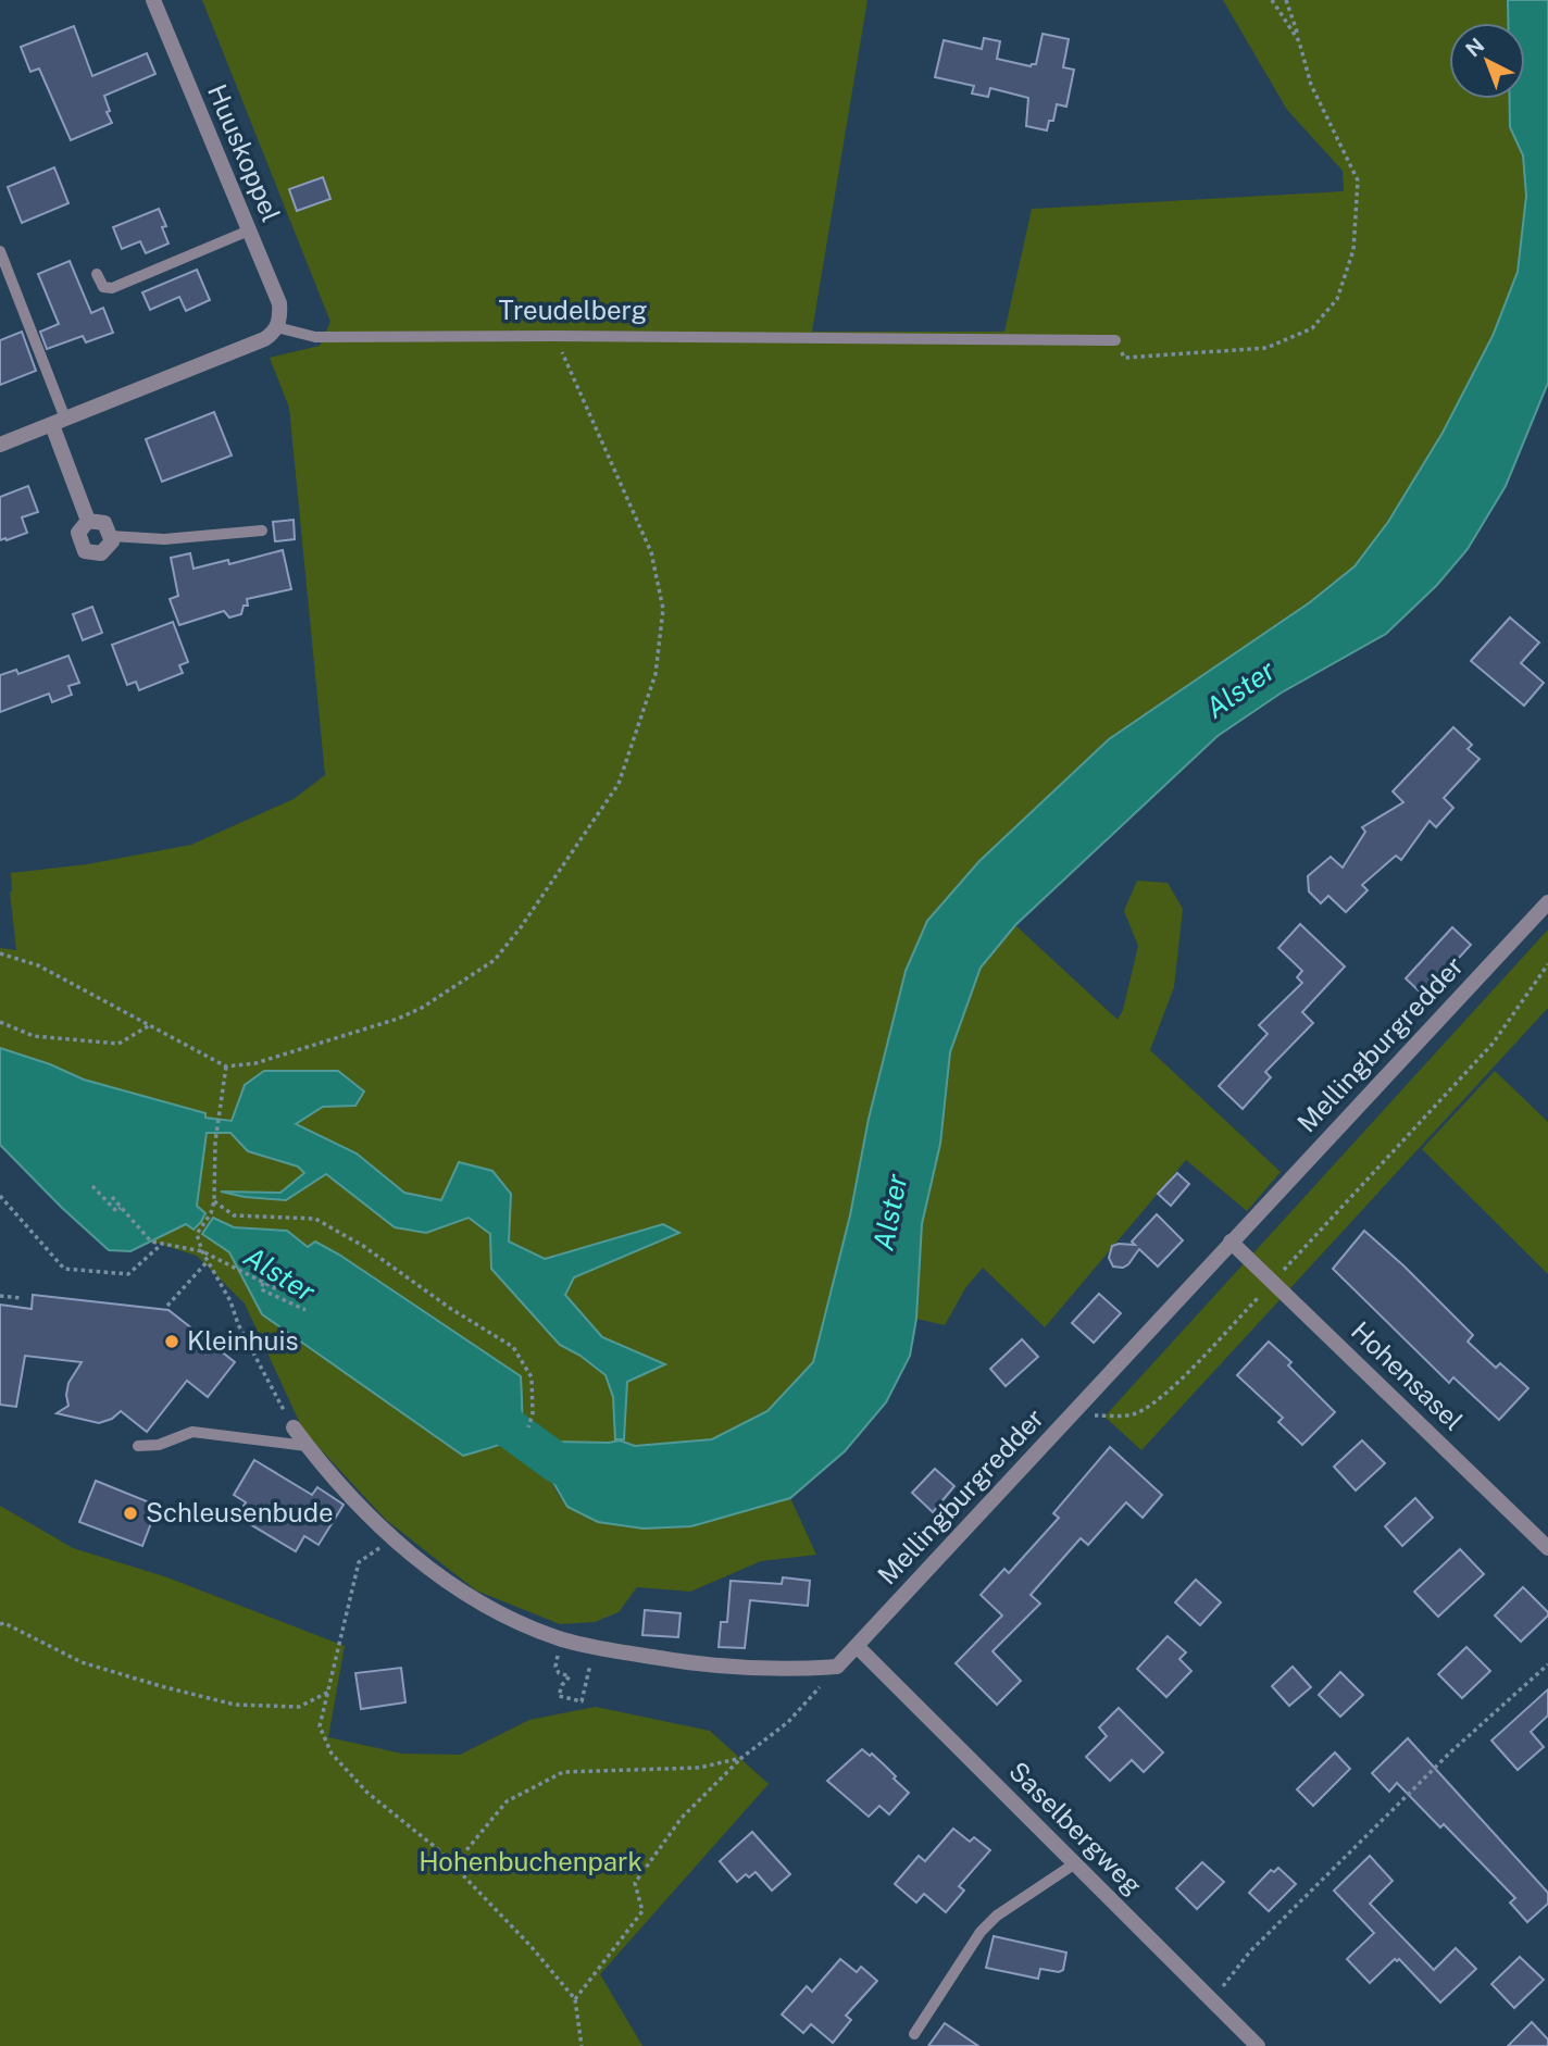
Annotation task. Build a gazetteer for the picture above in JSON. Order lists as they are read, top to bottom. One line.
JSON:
{"streets":{"street":["Huuskoppel","Mellingburgredder","Hohensasel","Saselbergweg"],"lane":["Treudelberg"]},"crossings":[["Huuskoppel","Treudelberg"],["Mellingburgredder","Hohensasel"],["Mellingburgredder","Saselbergweg"]],"water":["Alster"],"parks":["Hohenbuchenpark"],"places":["Kleinhuis","Schleusenbude"],"north":"top left"}
